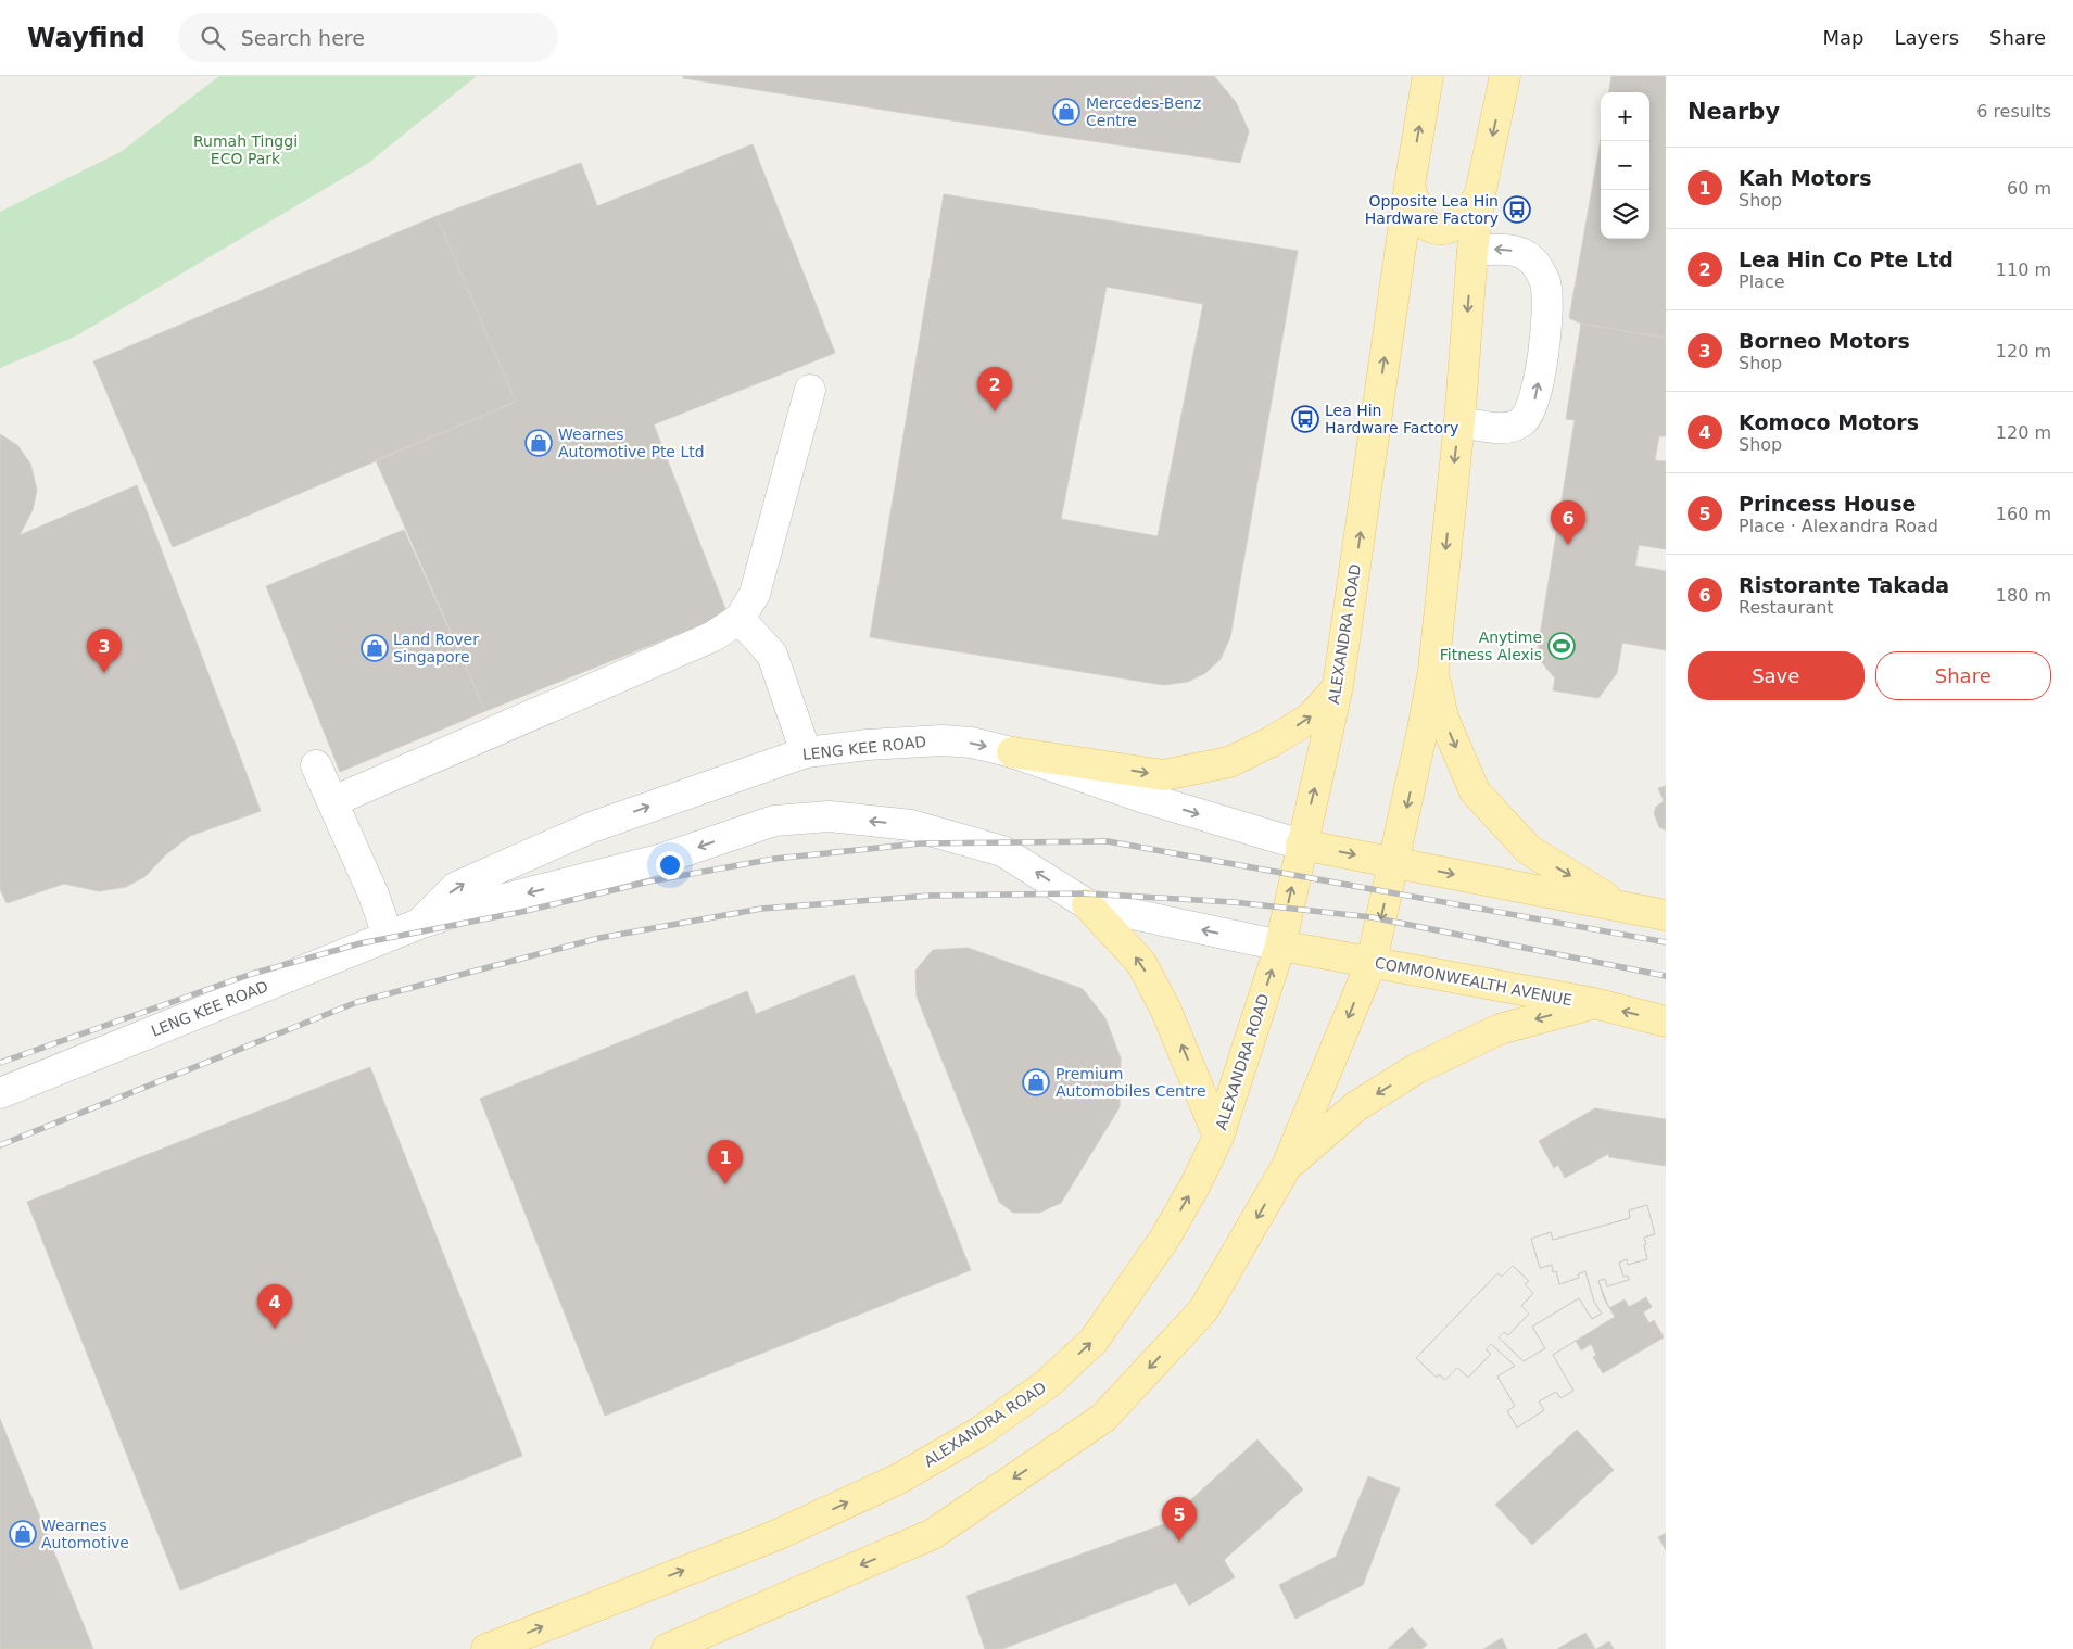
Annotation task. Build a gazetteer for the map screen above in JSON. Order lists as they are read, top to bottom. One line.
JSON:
{"streets":{"main road":["ALEXANDRA ROAD","COMMONWEALTH AVENUE"],"street":["LENG KEE ROAD"]},"crossings":[["ALEXANDRA ROAD","LENG KEE ROAD"],["ALEXANDRA ROAD","COMMONWEALTH AVENUE"],["LENG KEE ROAD","COMMONWEALTH AVENUE"]],"parks":["Rumah Tinggi ECO Park"],"places":{"shop":["Mercedes-Benz Centre","Wearnes Automotive Pte Ltd","Land Rover Singapore","Premium Automobiles Centre","Wearnes Automotive"],"bus stop":["Opposite Lea Hin Hardware Factory","Lea Hin Hardware Factory"],"sports":["Anytime Fitness Alexis"]},"page":{"header":"Wayfind","search":"Search here","nav":["Map","Layers","Share"],"heading":["Nearby","6 results"],"map_buttons":["+","−"],"list":[{"mark":"1","name":"Kah Motors","note":"Shop","value":"60 m"},{"mark":"2","name":"Lea Hin Co Pte Ltd","note":"Place","value":"110 m"},{"mark":"3","name":"Borneo Motors","note":"Shop","value":"120 m"},{"mark":"4","name":"Komoco Motors","note":"Shop","value":"120 m"},{"mark":"5","name":"Princess House","note":"Place · Alexandra Road","value":"160 m"},{"mark":"6","name":"Ristorante Takada","note":"Restaurant","value":"180 m"}],"pins":["2","6","3","1","4","5"],"buttons":["Save","Share"]}}
